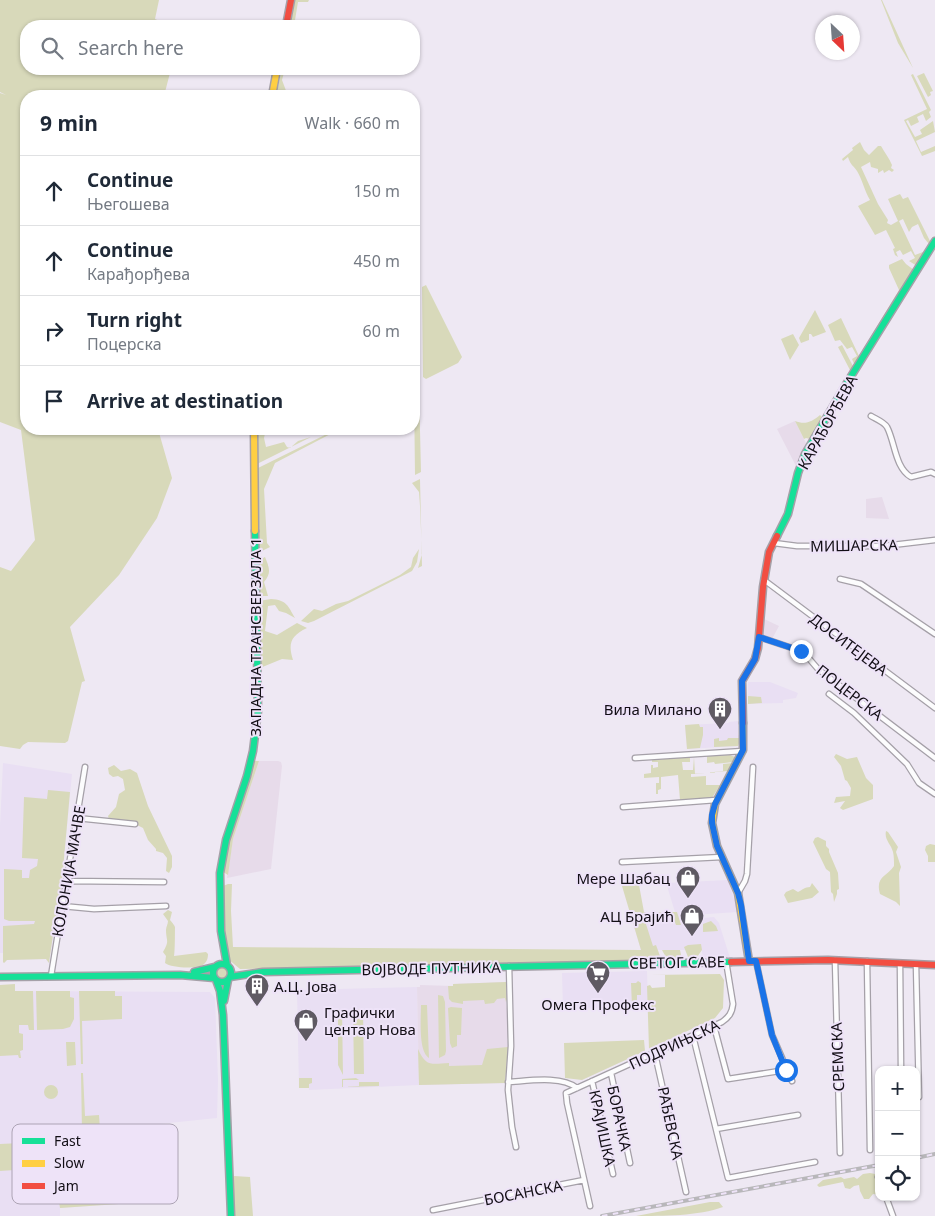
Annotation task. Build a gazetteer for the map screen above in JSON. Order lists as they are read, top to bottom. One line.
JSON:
{"streets":{"street":["КАРАЂОРЂЕВА","МИШАРСКА","ЗАПАДНА ТРАНСВЕРЗАЛА 1","ДОСИТЕЈЕВА","ПОЦЕРСКА","КОЛОНИЈА МАЧВЕ","СВЕТОГ САВЕ","ВОЈВОДЕ ПУТНИКА","ПОДРИЊСКА","СРЕМСКА","БОРАЧКА","РАЂЕВСКА","КРАЈИШКА","БОСАНСКА"]},"crossings":[["КАРАЂОРЂЕВА","МИШАРСКА"],["КАРАЂОРЂЕВА","ДОСИТЕЈЕВА"],["КАРАЂОРЂЕВА","ПОЦЕРСКА"],["КАРАЂОРЂЕВА","СВЕТОГ САВЕ"],["ЗАПАДНА ТРАНСВЕРЗАЛА 1","ВОЈВОДЕ ПУТНИКА"],["СВЕТОГ САВЕ","ВОЈВОДЕ ПУТНИКА"],["СВЕТОГ САВЕ","ПОДРИЊСКА"],["СВЕТОГ САВЕ","СРЕМСКА"],["ПОДРИЊСКА","БОРАЧКА"],["ПОДРИЊСКА","РАЂЕВСКА"],["ПОДРИЊСКА","КРАЈИШКА"],["ПОДРИЊСКА","БОСАНСКА"]],"places":{"building":["Вила Милано","А.Ц. Јова"],"shop":["Мере Шабац","АЦ Брајић","Графички центар Нова"],"supermarket":["Омега Профекс"]},"legend":["Fast","Slow","Jam"],"north":"bottom right","page":{"search":"Search here","heading":["9 min","Walk · 660 m"],"list":[["Continue","Његошева","150 m"],["Continue","Карађорђева","450 m"],["Turn right","Поцерска","60 m"],"Arrive at destination"],"map_buttons":["+","−"]}}
